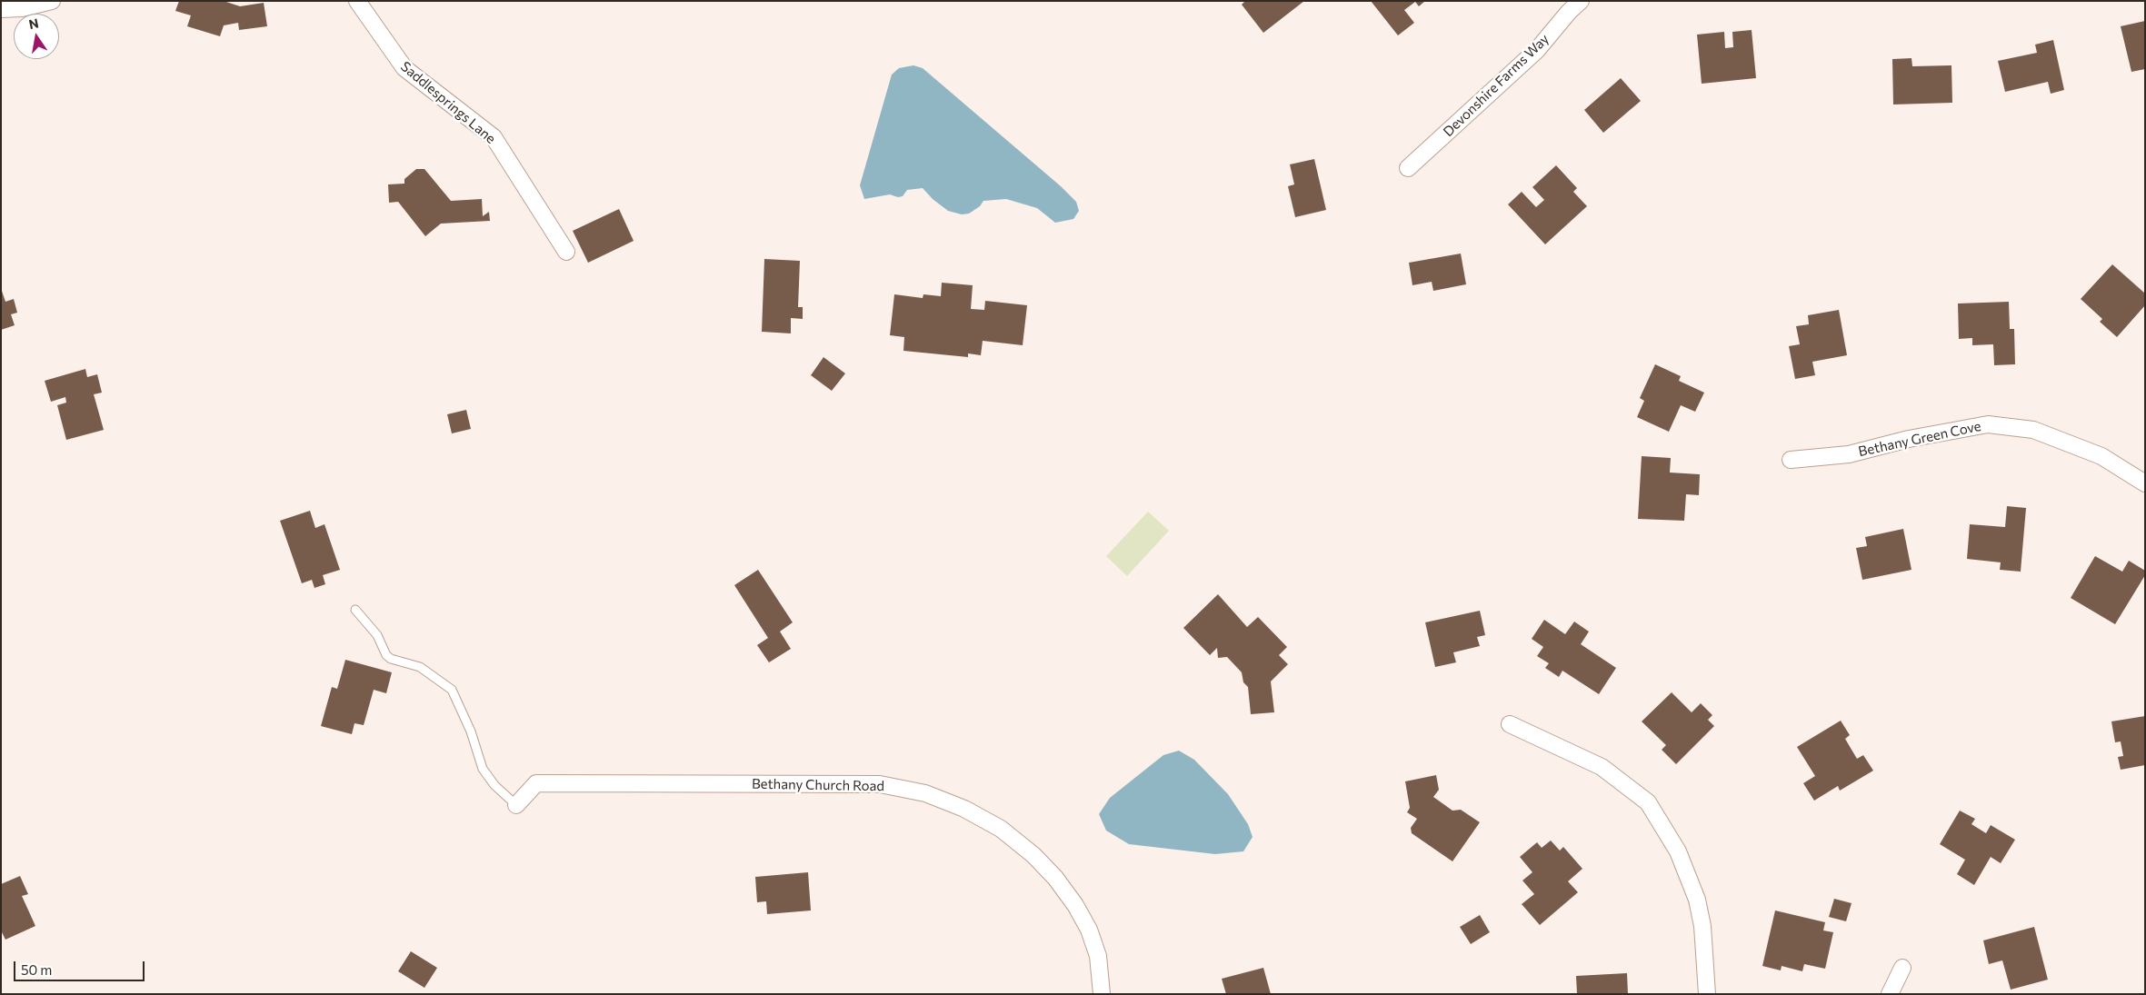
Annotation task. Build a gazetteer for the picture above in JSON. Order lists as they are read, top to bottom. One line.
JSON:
{"streets":{"street":["Devonshire Farms Way","Saddlesprings Lane","Bethany Green Cove","Bethany Church Road"]},"scale_bar":"50 m","north":"top"}
